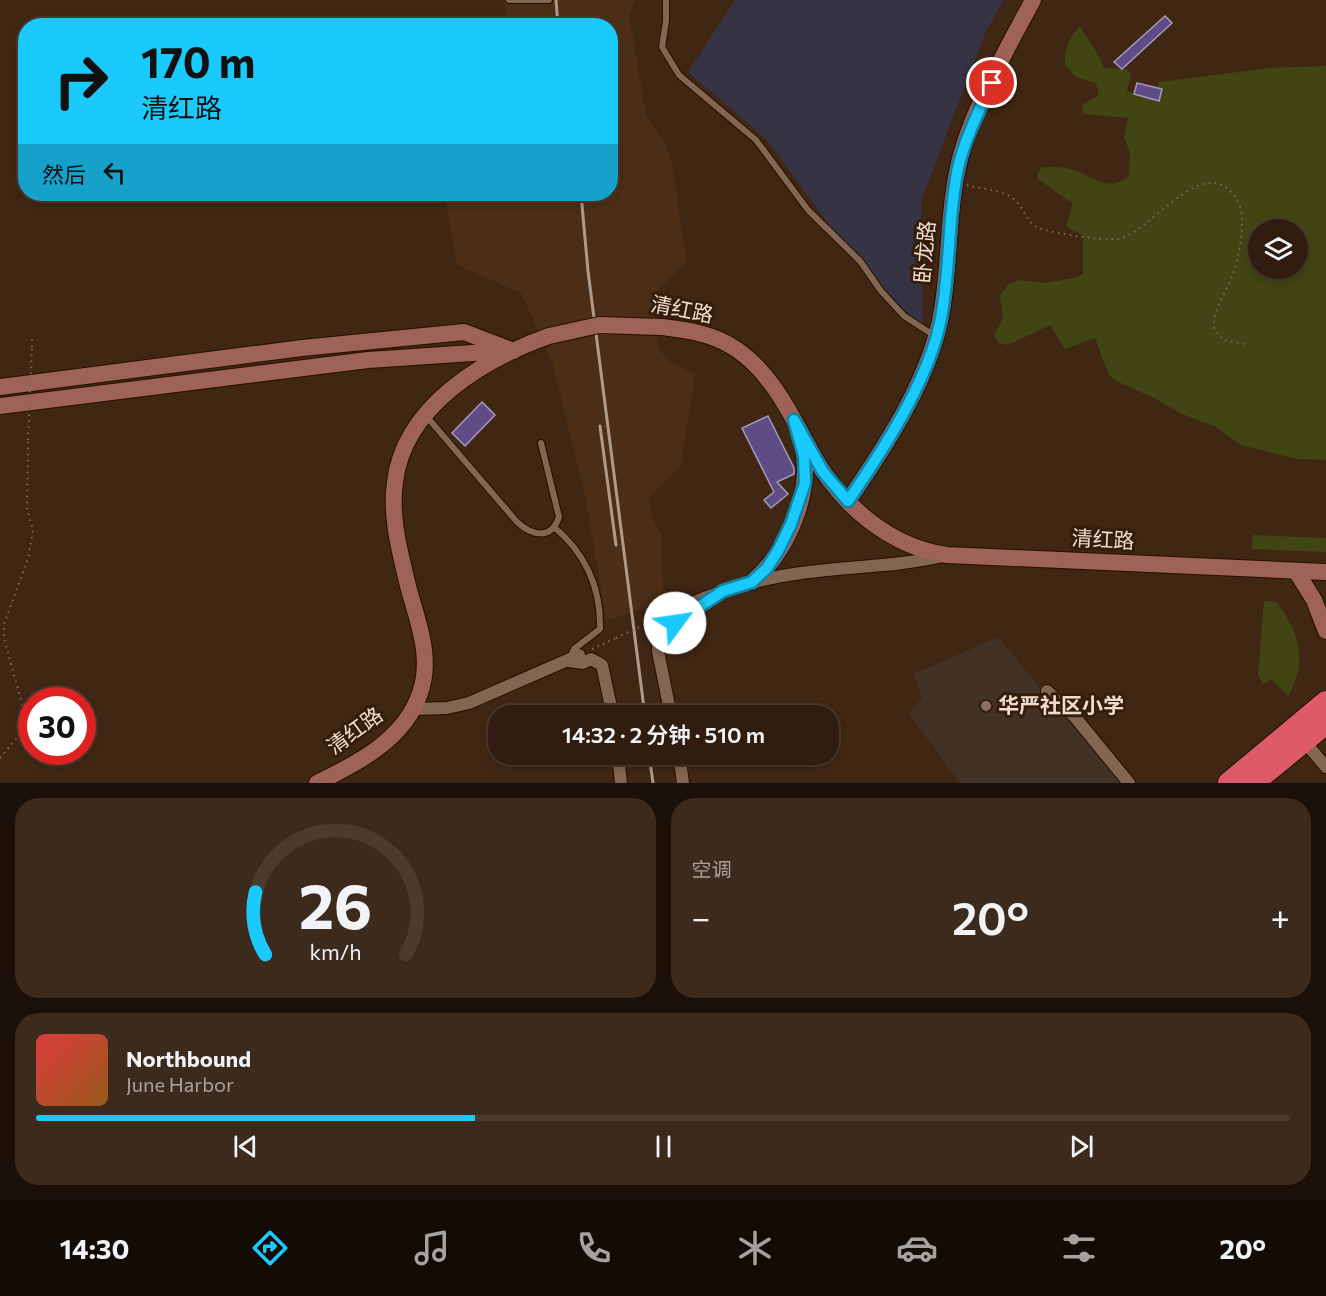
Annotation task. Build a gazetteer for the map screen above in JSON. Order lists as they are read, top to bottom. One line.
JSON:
{"streets":{"main road":["卧龙路","清红路"]},"crossings":[["卧龙路","清红路"]],"places":["华严社区小学"],"page":{"turn":["170 m","清红路"],"then":"然后","limit":"30","trip":"14:32 · 2 分钟 · 510 m","tile":"空调","heat":["−","20°","+"],"song":["Northbound","June Harbor"],"tabs":["14:30","20°"],"gauge":["26","km/h"]}}
